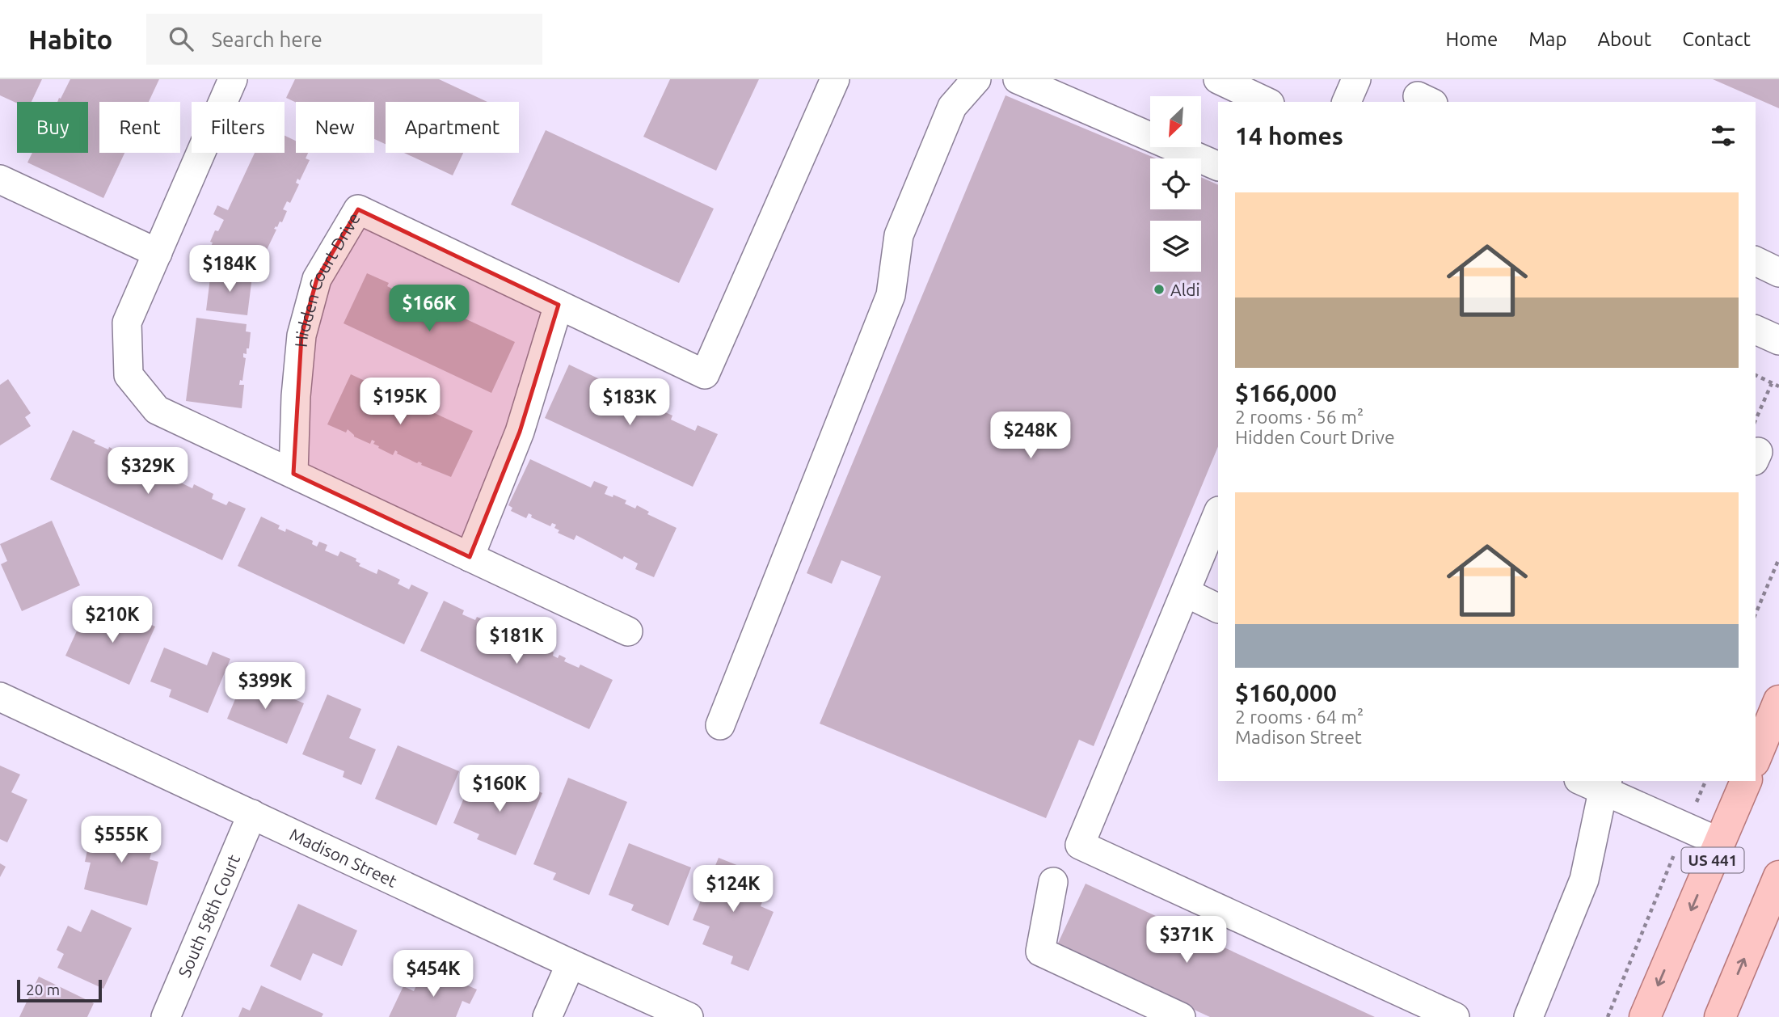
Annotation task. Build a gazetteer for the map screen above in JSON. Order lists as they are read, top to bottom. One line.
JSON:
{"streets":{"main road":["US 441"],"street":["Hidden Court Drive","Madison Street","South 58th Court"]},"crossings":[["Madison Street","South 58th Court"]],"places":["Aldi"],"scale_bar":"20 m","north":"bottom left","page":{"header":"Habito","search":"Search here","nav":["Home","Map","About","Contact"],"chip":["Buy","Rent","Filters","New","Apartment"],"heading":"14 homes","list":[{"name":"$166,000","note":"2 rooms · 56 m² · Hidden Court Drive"},{"name":"$160,000","note":"2 rooms · 64 m² · Madison Street"}],"price":["$184K","$166K","$195K","$183K","$248K","$329K","$210K","$181K","$399K","$160K","$555K","$124K","$371K","$454K"],"scale":"20 m"}}
